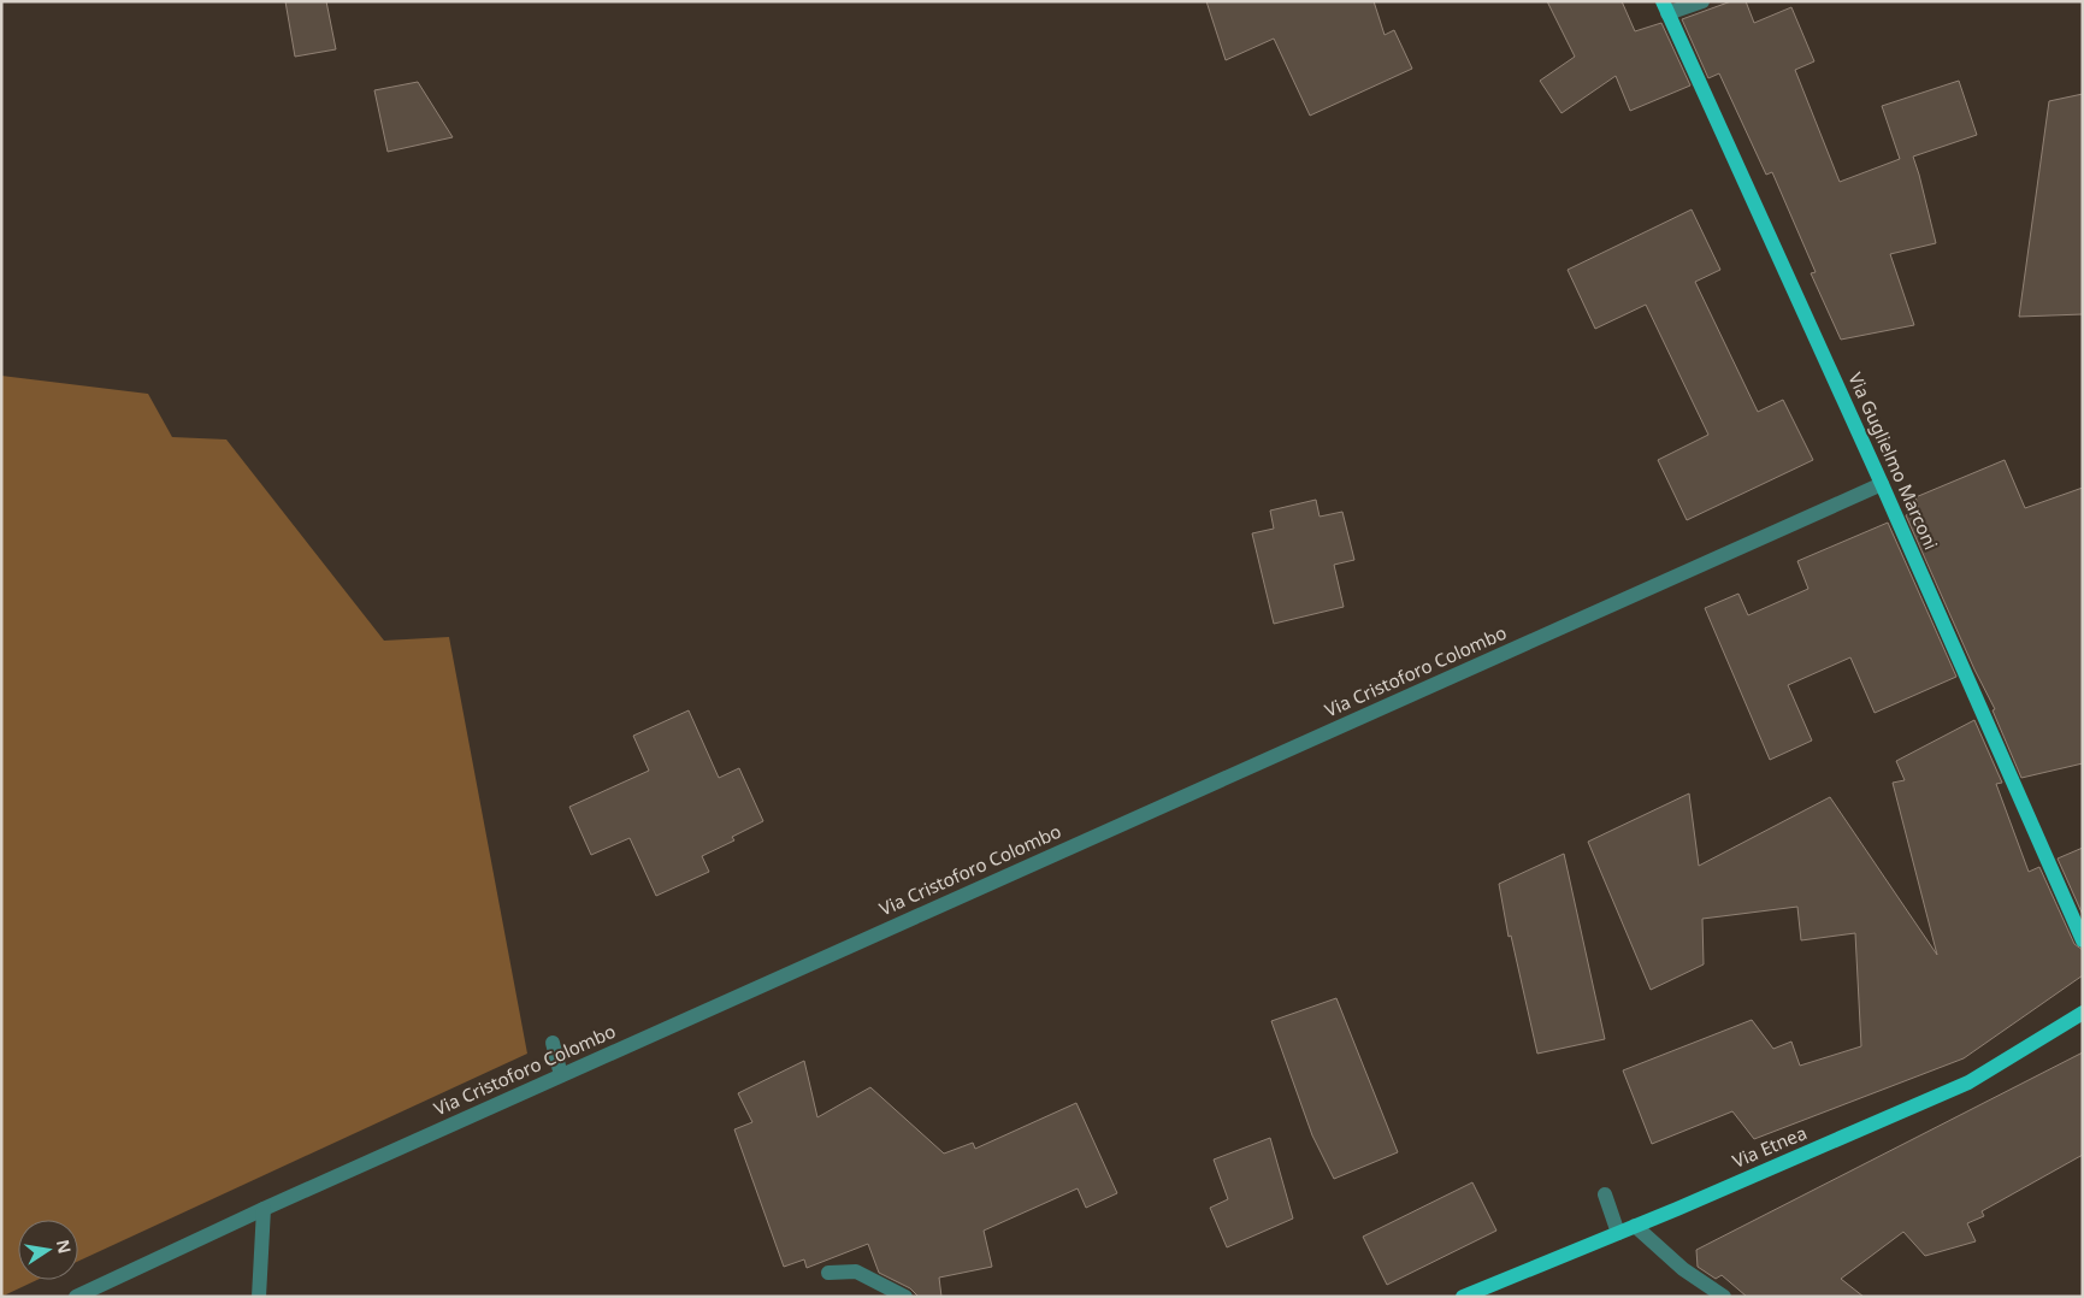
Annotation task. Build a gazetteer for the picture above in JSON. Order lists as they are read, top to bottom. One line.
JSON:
{"streets":{"main road":["Via Guglielmo Marconi","Via Etnea"],"street":["Via Cristoforo Colombo"]},"crossings":[["Via Guglielmo Marconi","Via Cristoforo Colombo"]],"north":"right"}
